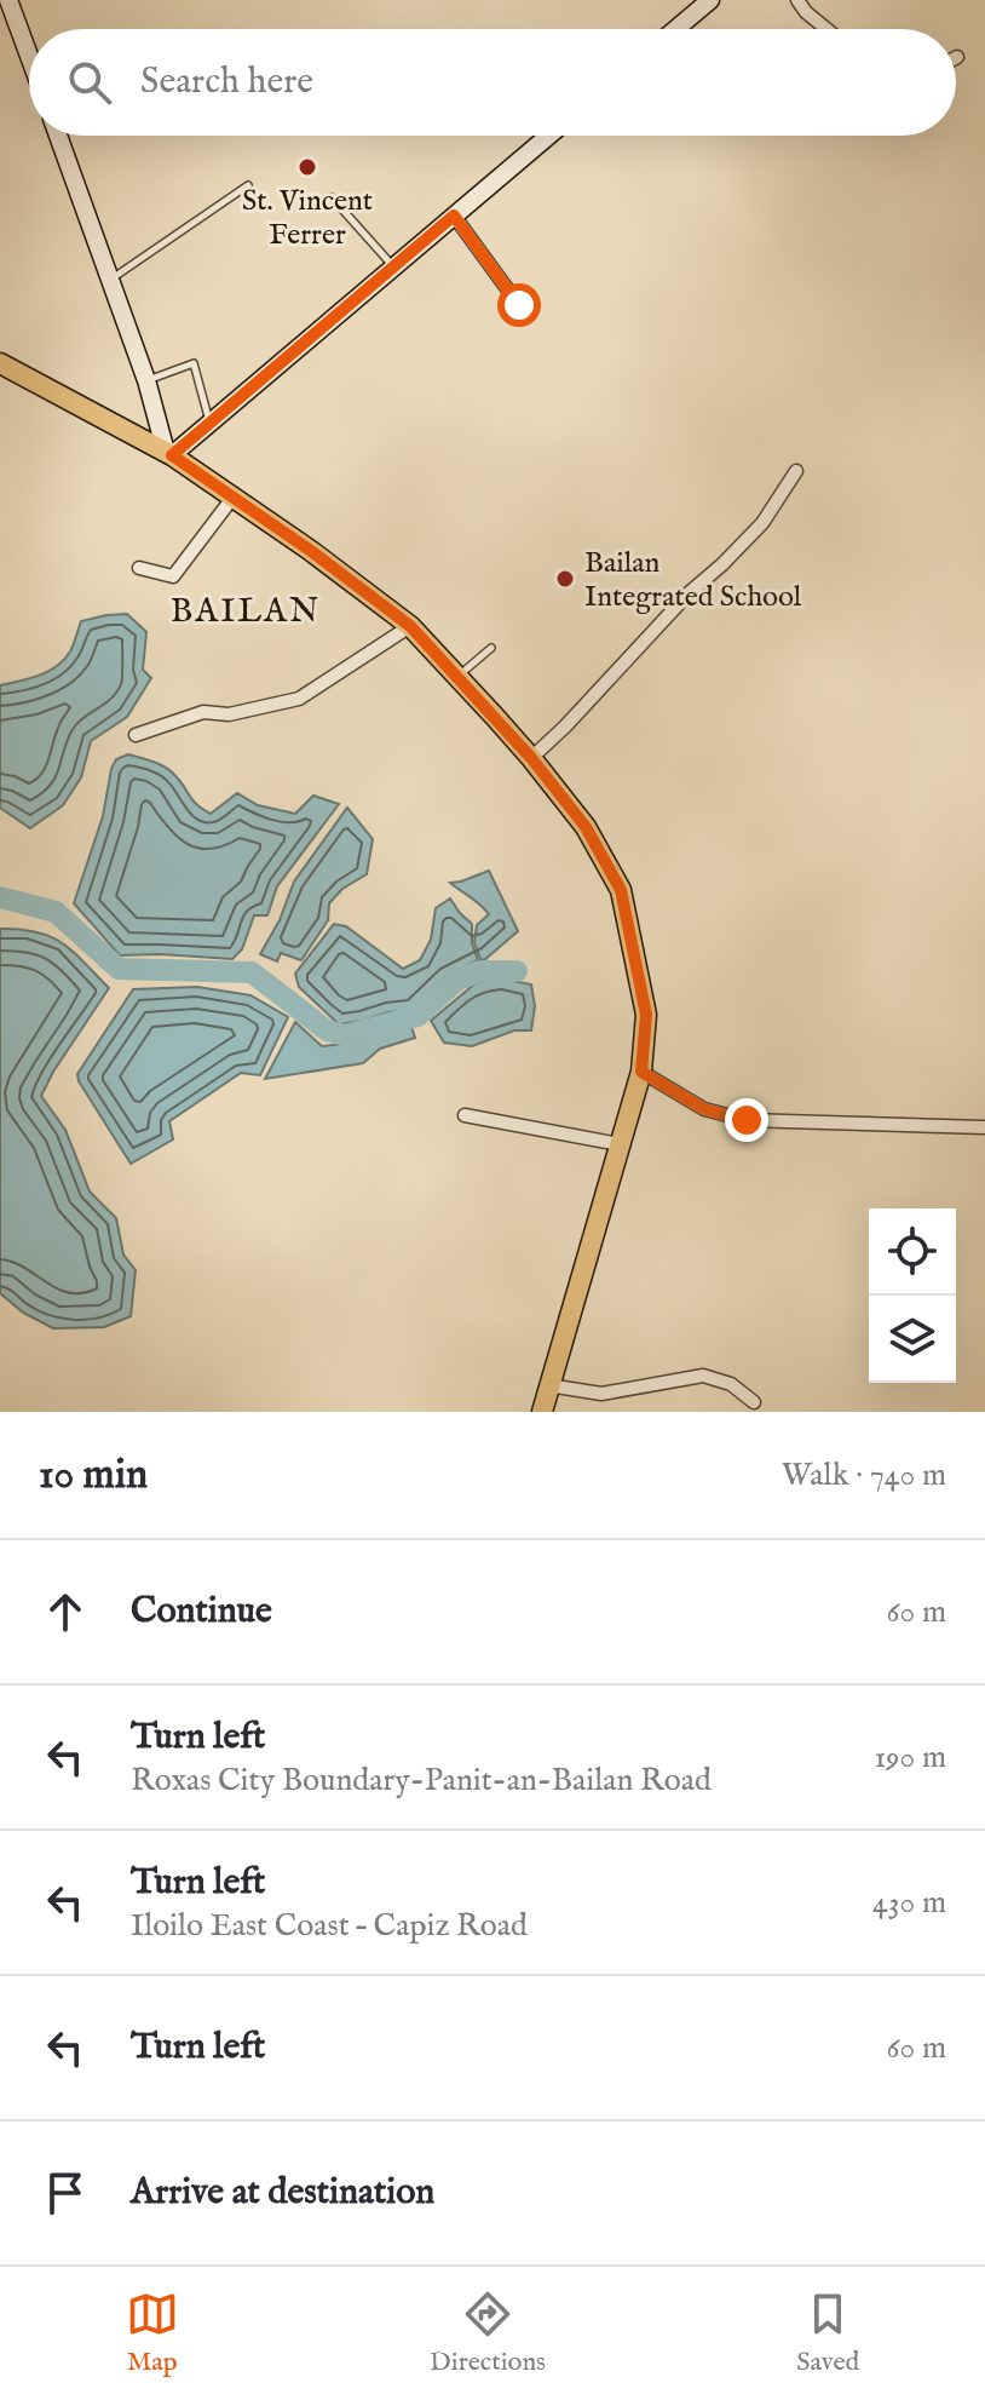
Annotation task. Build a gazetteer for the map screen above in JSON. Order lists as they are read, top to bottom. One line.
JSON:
{"districts":["BAILAN"],"places":["St. Vincent Ferrer","Bailan Integrated School"],"page":{"search":"Search here","heading":["10 min","Walk · 740 m"],"list":[["Continue","60 m"],["Turn left","Roxas City Boundary-Panit-an-Bailan Road","190 m"],["Turn left","Iloilo East Coast – Capiz Road","430 m"],["Turn left","60 m"],"Arrive at destination"],"nav":["Map","Directions","Saved"]}}
